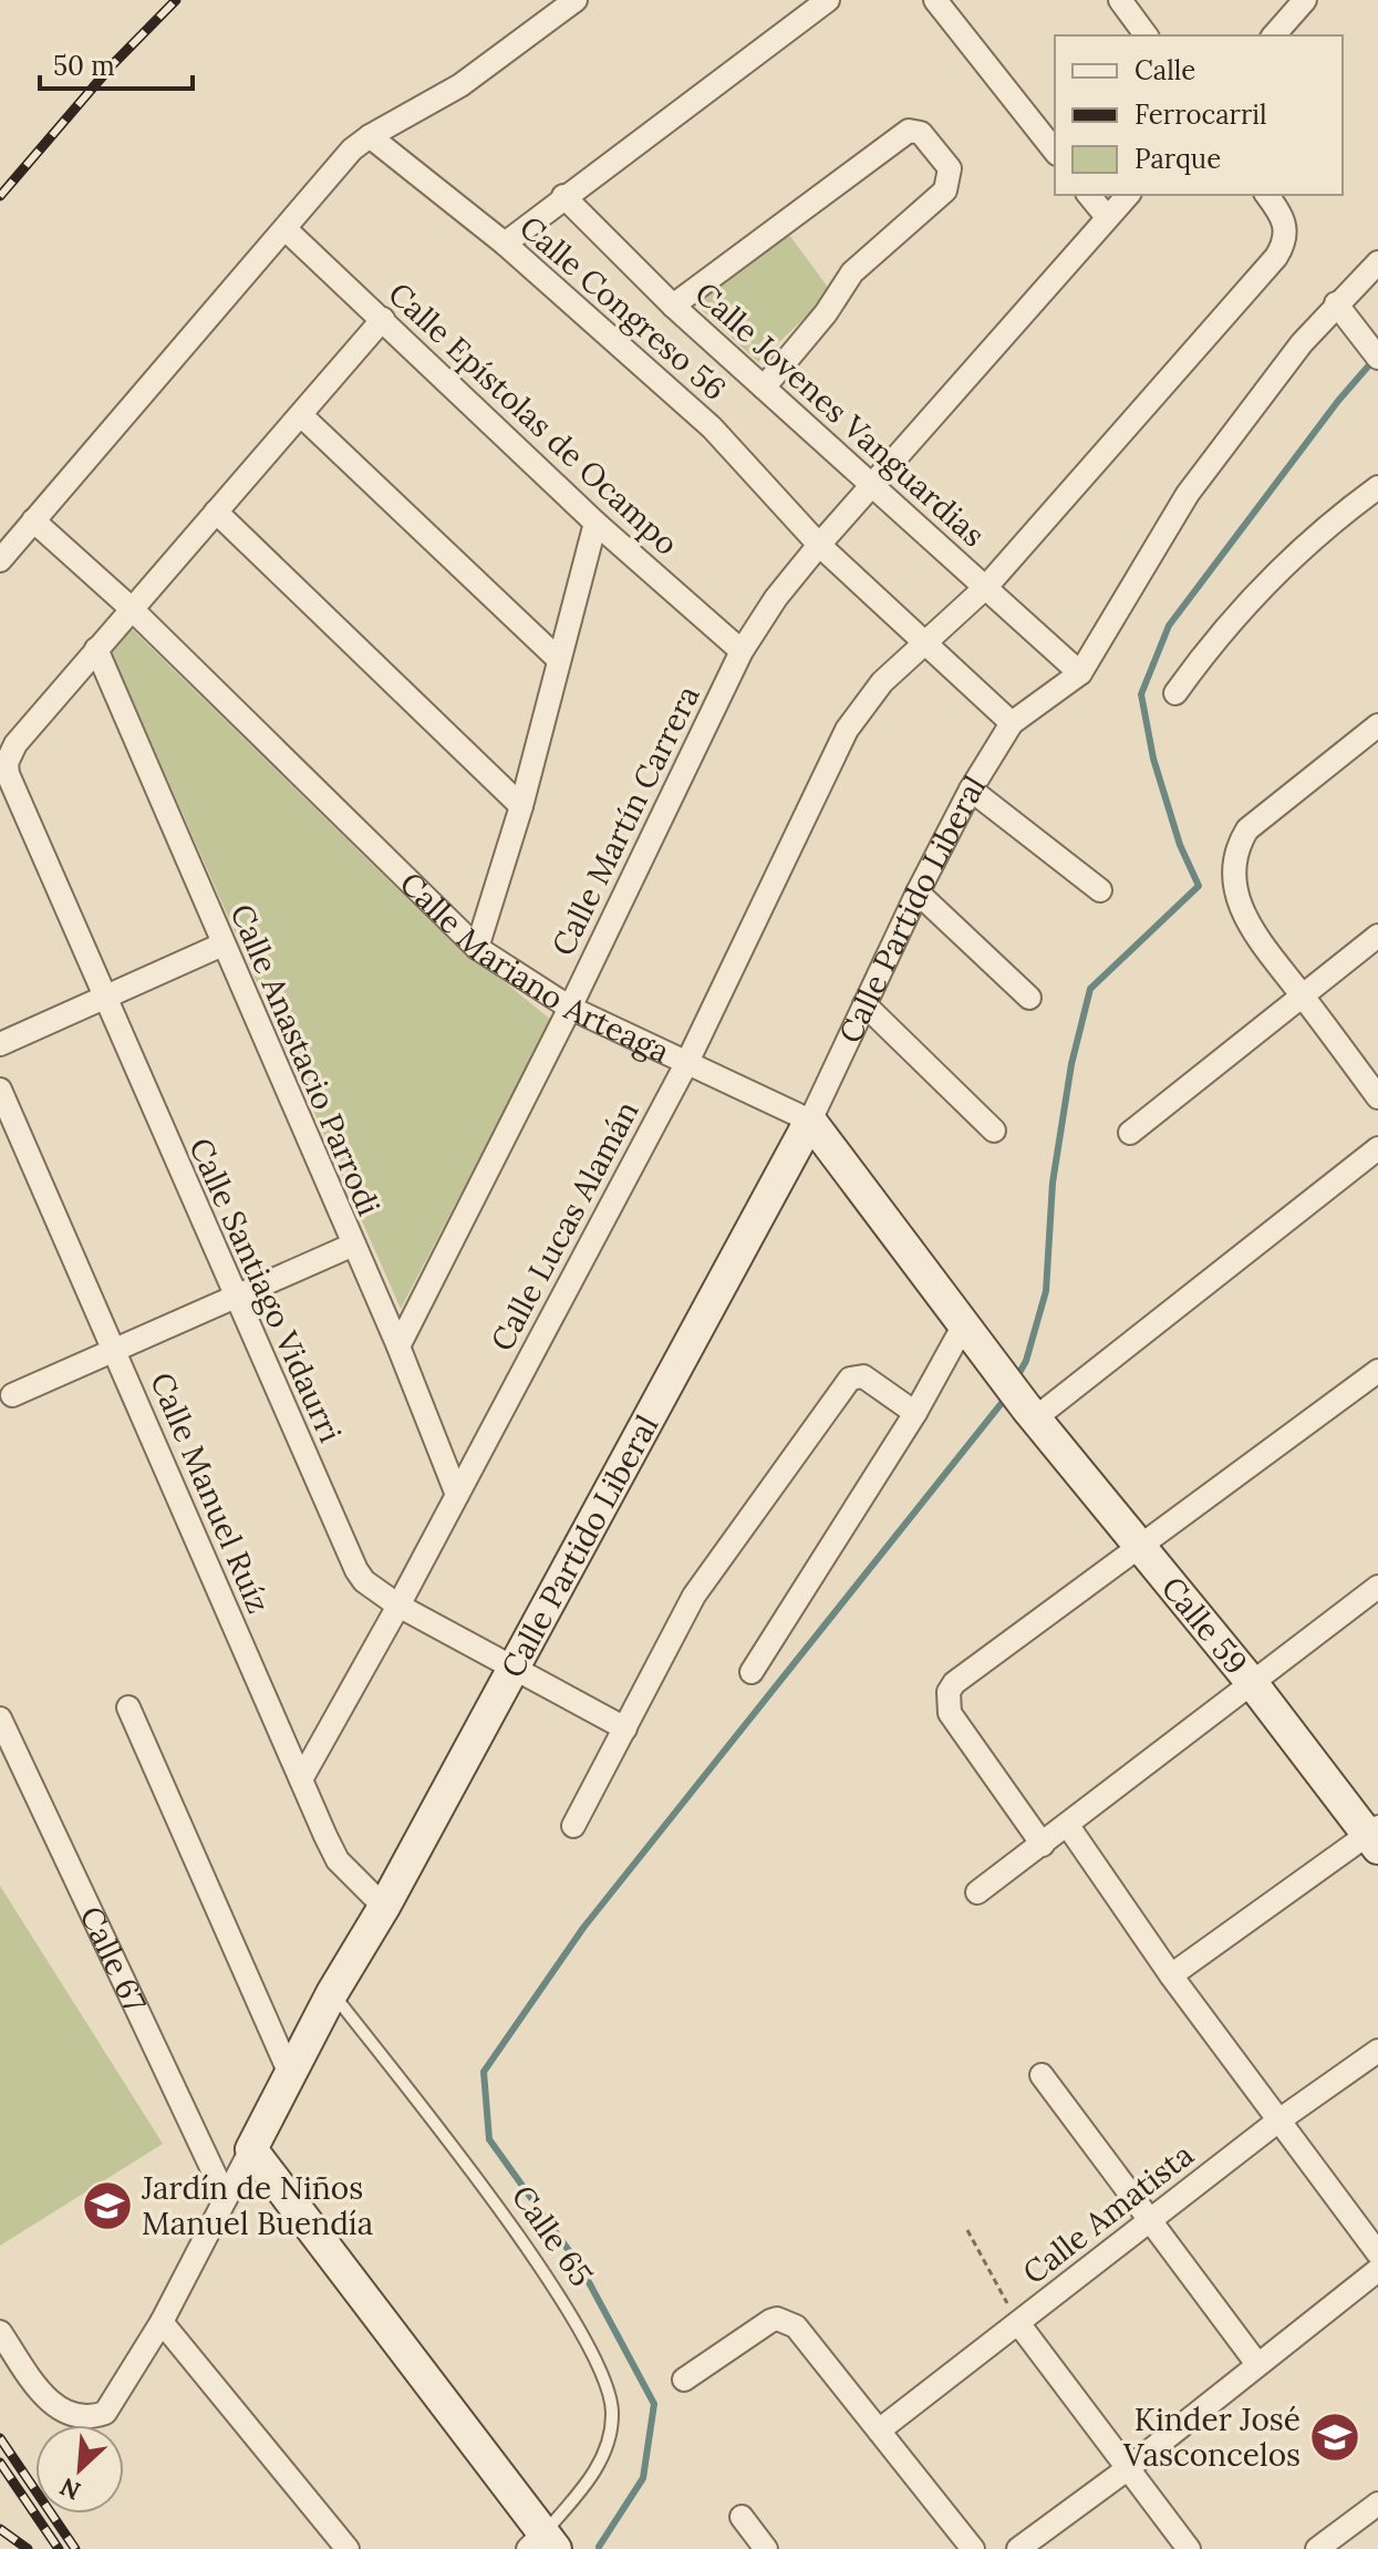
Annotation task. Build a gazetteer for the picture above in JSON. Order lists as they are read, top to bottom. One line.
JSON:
{"streets":{"street":["Calle Congreso 56","Calle Jovenes Vanguardias","Calle Epístolas de Ocampo","Calle Martín Carrera","Calle Partido Liberal","Calle Mariano Arteaga","Calle Anastacio Parrodi","Calle Lucas Alamán","Calle Santiago Vidaurri","Calle Manuel Ruíz","Calle 59","Calle 67","Calle Amatista"],"lane":["Calle 65"]},"crossings":[["Calle Congreso 56","Calle Martín Carrera"],["Calle Congreso 56","Calle Partido Liberal"],["Calle Congreso 56","Calle Lucas Alamán"],["Calle Jovenes Vanguardias","Calle Martín Carrera"],["Calle Jovenes Vanguardias","Calle Partido Liberal"],["Calle Jovenes Vanguardias","Calle Lucas Alamán"],["Calle Epístolas de Ocampo","Calle Martín Carrera"],["Calle Martín Carrera","Calle Mariano Arteaga"],["Calle Martín Carrera","Calle Anastacio Parrodi"],["Calle Partido Liberal","Calle Mariano Arteaga"],["Calle Partido Liberal","Calle Santiago Vidaurri"],["Calle Partido Liberal","Calle Manuel Ruíz"],["Calle Partido Liberal","Calle 67"],["Calle Partido Liberal","Calle 65"],["Calle Mariano Arteaga","Calle Lucas Alamán"],["Calle Mariano Arteaga","Calle 59"],["Calle Anastacio Parrodi","Calle Lucas Alamán"],["Calle Anastacio Parrodi","Calle Santiago Vidaurri"],["Calle Lucas Alamán","Calle Santiago Vidaurri"],["Calle Lucas Alamán","Calle Manuel Ruíz"]],"places":{"school or university":["Jardín de Niños Manuel Buendía","Kinder José Vasconcelos"]},"legend":["Calle","Ferrocarril","Parque"],"scale_bar":"50 m","north":"bottom left"}
